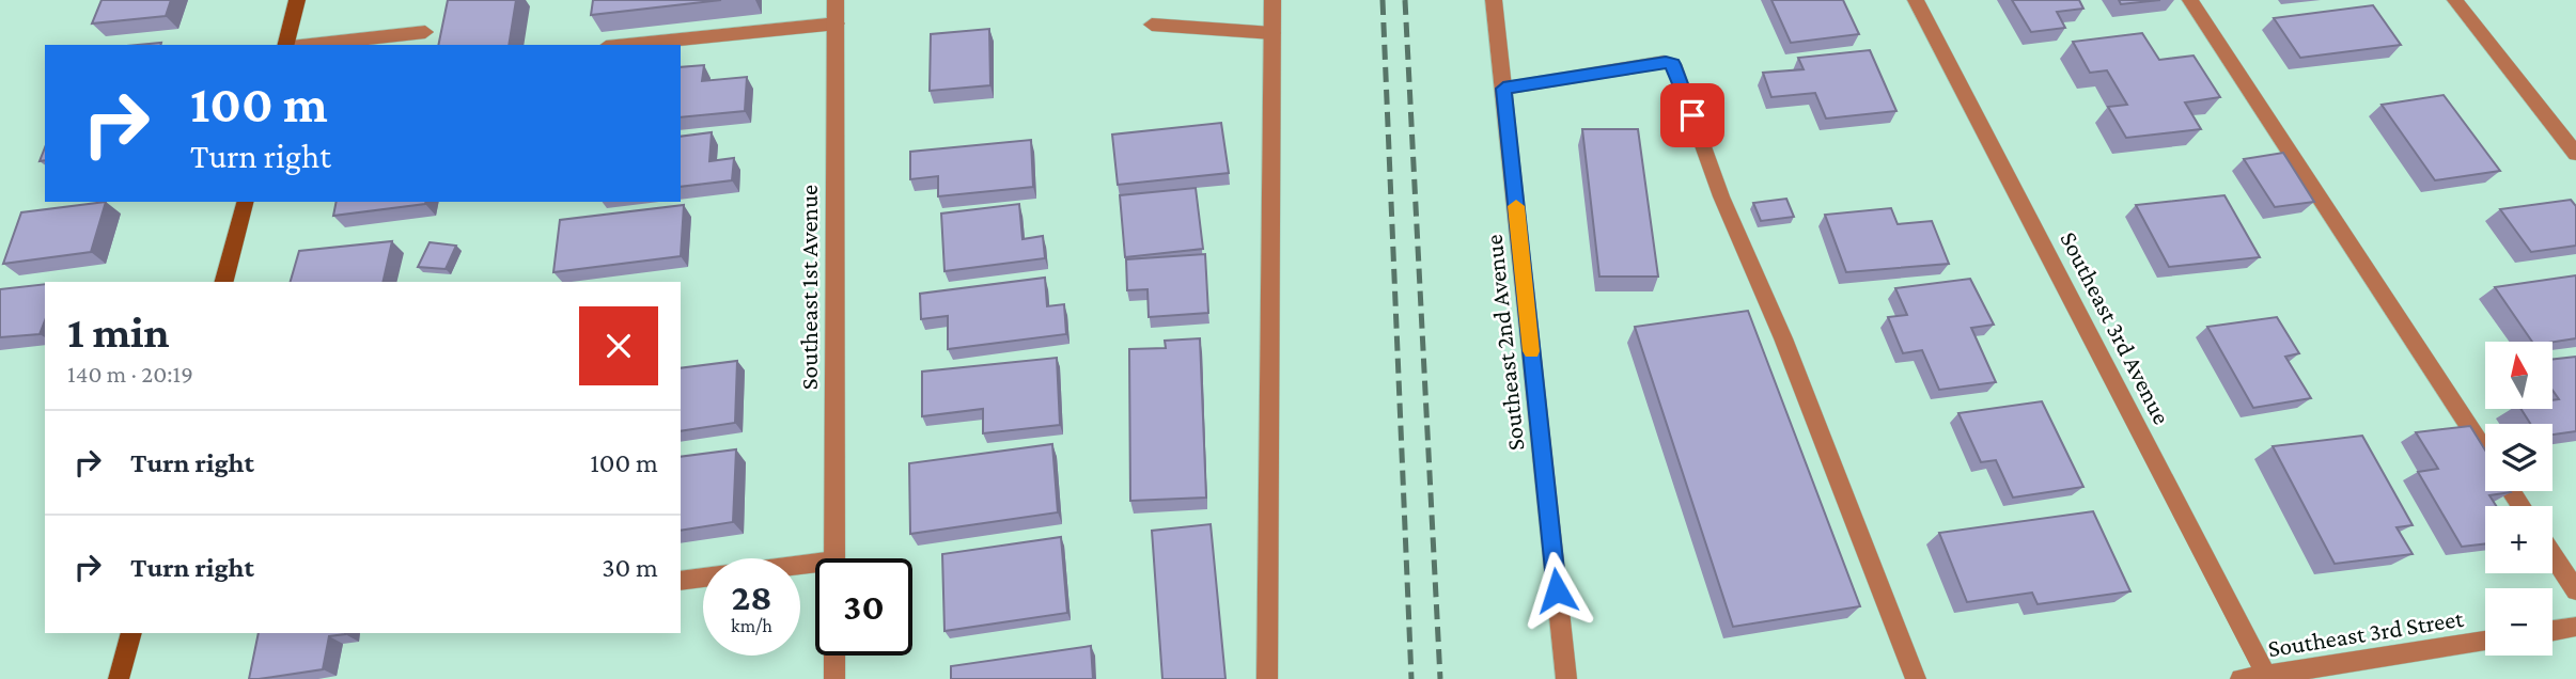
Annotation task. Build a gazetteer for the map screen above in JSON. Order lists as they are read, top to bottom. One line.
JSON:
{"streets":{"street":["Southeast 1st Avenue","Southeast 3rd Avenue","Southeast 2nd Avenue","Southeast 3rd Street"]},"crossings":[["Southeast 3rd Avenue","Southeast 3rd Street"]],"north":"top","page":{"turn":["100 m","Turn right"],"heading":["1 min","140 m · 20:19"],"map_buttons":["+","−"],"list":[{"name":"Turn right","value":"100 m"},{"name":"Turn right","value":"30 m"}],"speed":"28 km/h","limit":"30"}}
